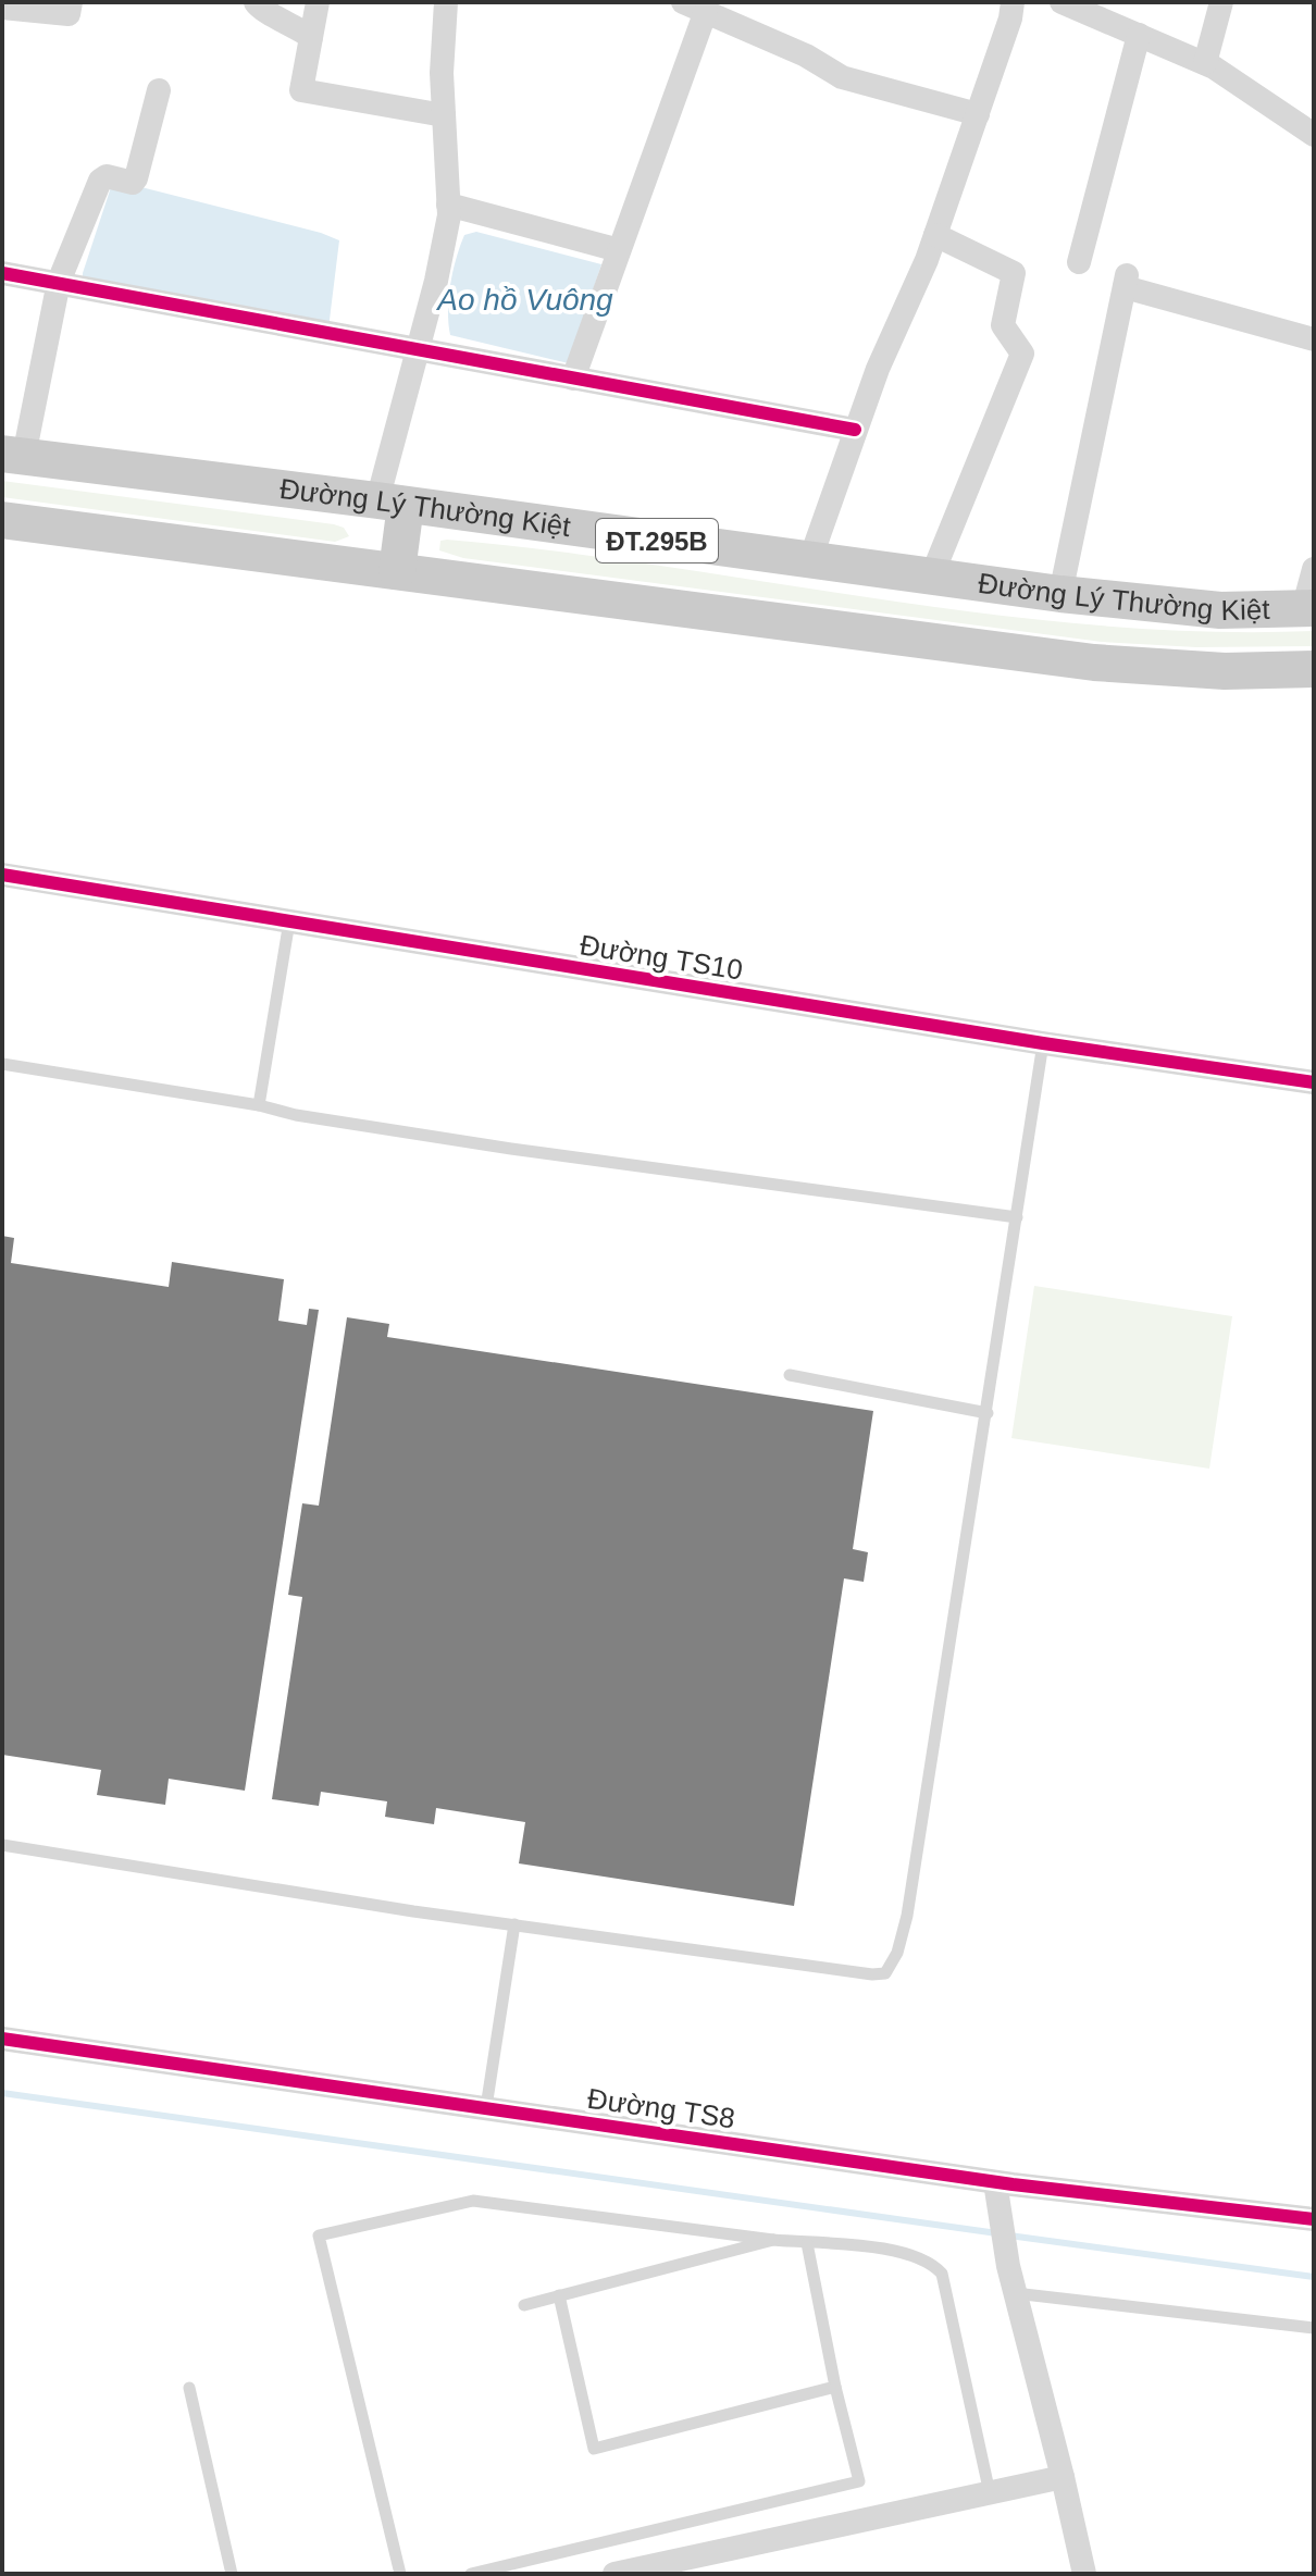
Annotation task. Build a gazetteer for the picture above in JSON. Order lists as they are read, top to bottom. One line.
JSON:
{"streets":{"main road":["Đường Lý Thường Kiệt","ĐT.295B"],"street":["Đường TS10","Đường TS8"]},"water":["Ao hồ Vuông"]}
